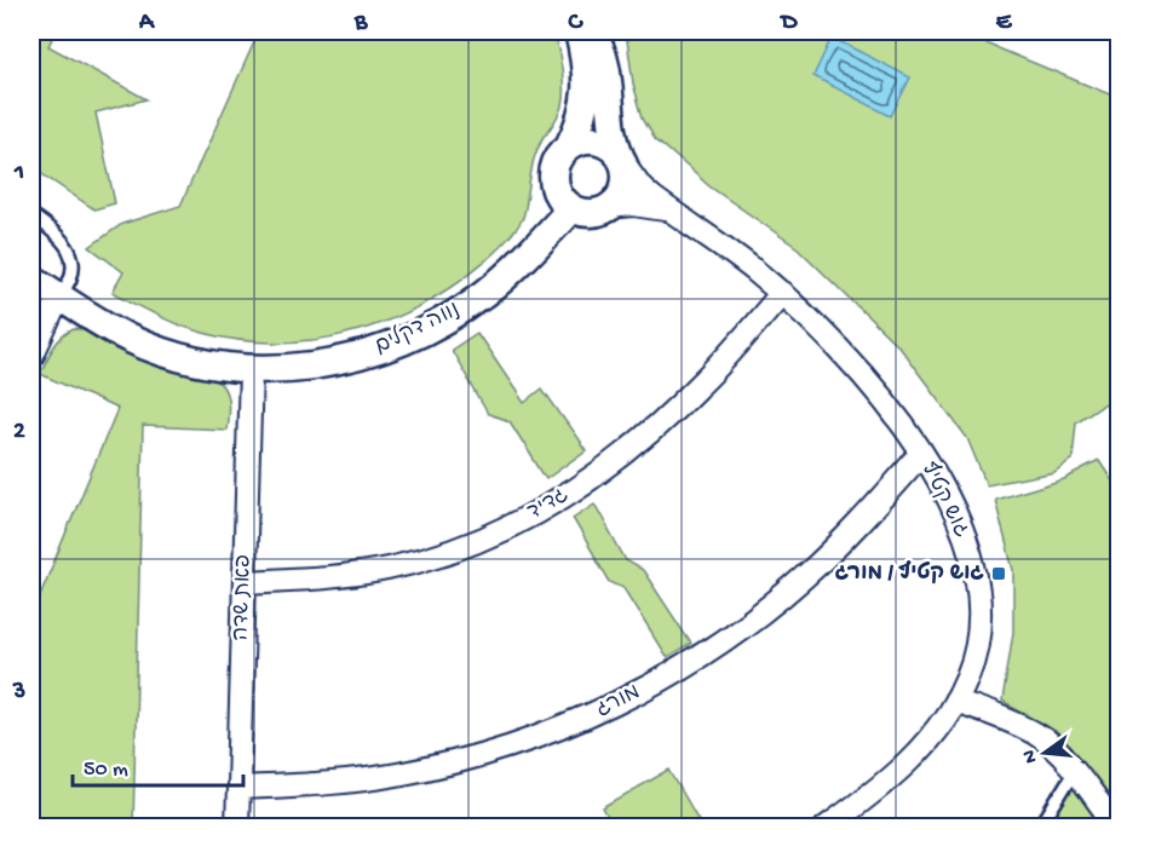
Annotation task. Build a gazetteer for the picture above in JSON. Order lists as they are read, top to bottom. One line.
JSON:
{"streets":{"street":["נווה דקלים","גוש קטיף","גדיד","פאת שדה","מורג"]},"crossings":[["נווה דקלים","גוש קטיף"],["נווה דקלים","פאת שדה"],["גוש קטיף","גדיד"],["גוש קטיף","מורג"],["גדיד","פאת שדה"],["פאת שדה","מורג"]],"places":{"transit":["גוש קטיף / מורג"]},"scale_bar":"50 m","north":"left","grid":{"columns":["A","B","C","D","E"],"rows":["1","2","3"]}}
